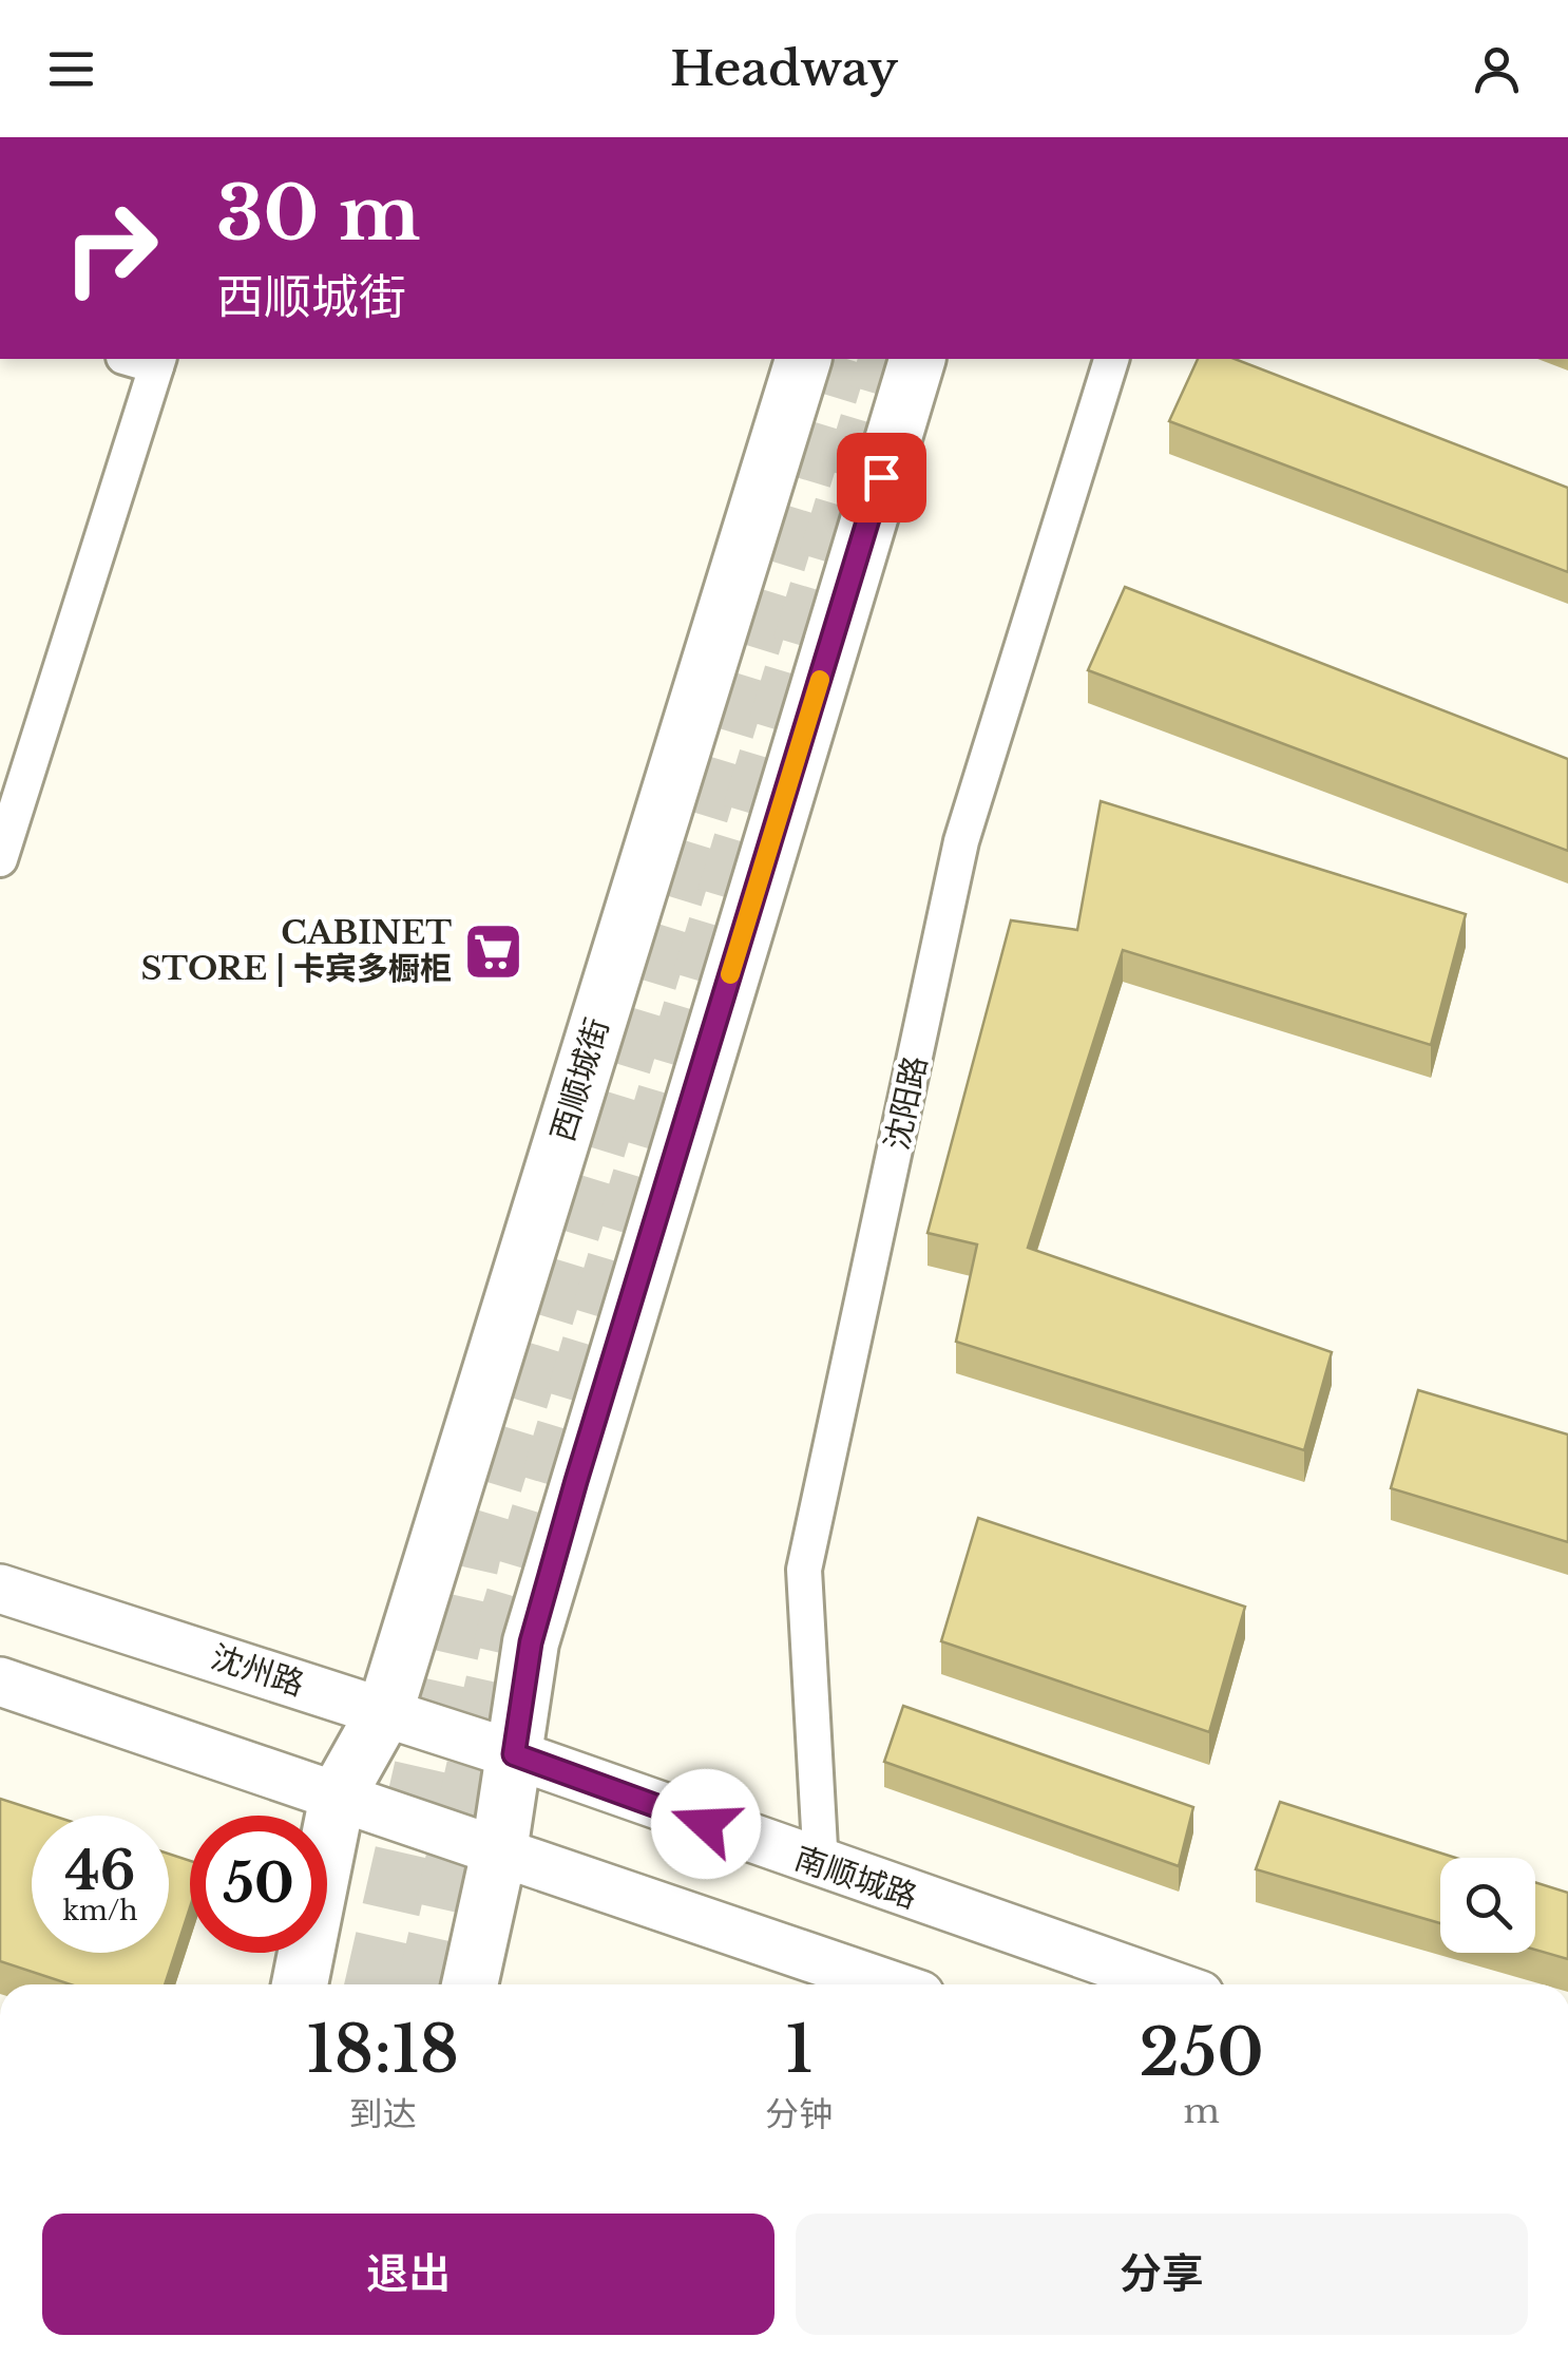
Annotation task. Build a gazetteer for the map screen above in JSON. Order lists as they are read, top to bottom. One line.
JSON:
{"streets":{"main road":["西顺城街","沈州路","南顺城路"],"street":["沈阳路"]},"crossings":[["西顺城街","沈州路"],["沈阳路","南顺城路"],["沈州路","南顺城路"]],"places":{"supermarket":["CABINET STORE | 卡宾多橱柜"]},"page":{"header":"Headway","turn":["30 m","西顺城街"],"speed":"46 km/h","limit":"50","eta":["18:18","到达","1","分钟","250","m"],"buttons":["退出","分享"]}}
